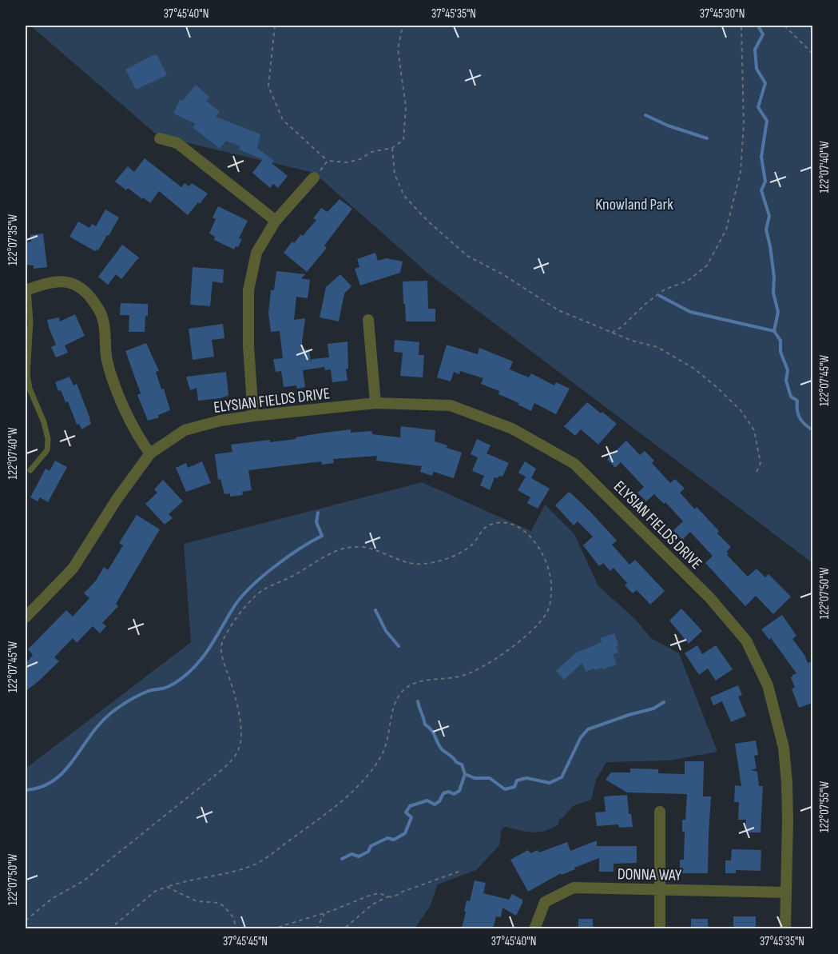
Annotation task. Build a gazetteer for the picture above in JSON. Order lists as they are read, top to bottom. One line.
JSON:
{"streets":{"street":["ELYSIAN FIELDS DRIVE","DONNA WAY"]},"crossings":[["ELYSIAN FIELDS DRIVE","DONNA WAY"]],"parks":["Knowland Park"],"coordinates":["37°45'40\"N","37°45'35\"N","37°45'30\"N","122°07'40\"W","122°07'35\"W","122°07'45\"W","122°07'50\"W","122°07'55\"W","37°45'45\"N"]}
